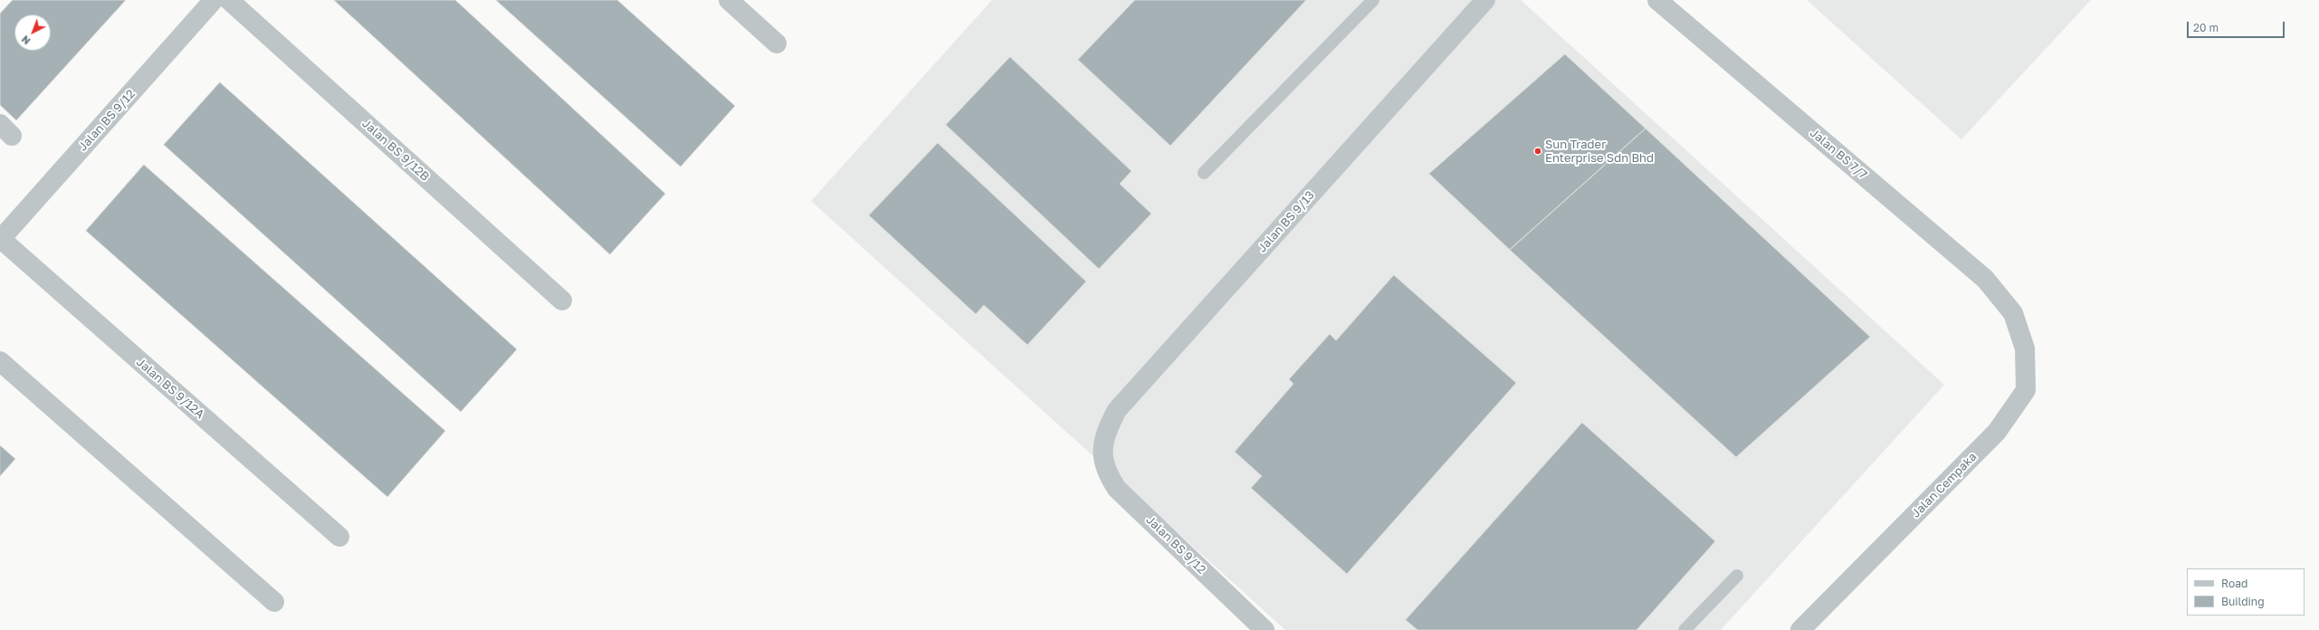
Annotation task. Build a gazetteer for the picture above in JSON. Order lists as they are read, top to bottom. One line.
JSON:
{"streets":{"street":["Jalan BS 9/12","Jalan BS 9/12B","Jalan BS 7/7","Jalan BS 9/13","Jalan BS 9/12A","Jalan Cempaka"]},"crossings":[["Jalan BS 9/12","Jalan BS 9/13"],["Jalan BS 9/12","Jalan BS 9/12A"],["Jalan BS 7/7","Jalan Cempaka"]],"places":["Sun Trader Enterprise Sdn Bhd"],"legend":["Road","Building"],"scale_bar":"20 m","north":"bottom left"}
